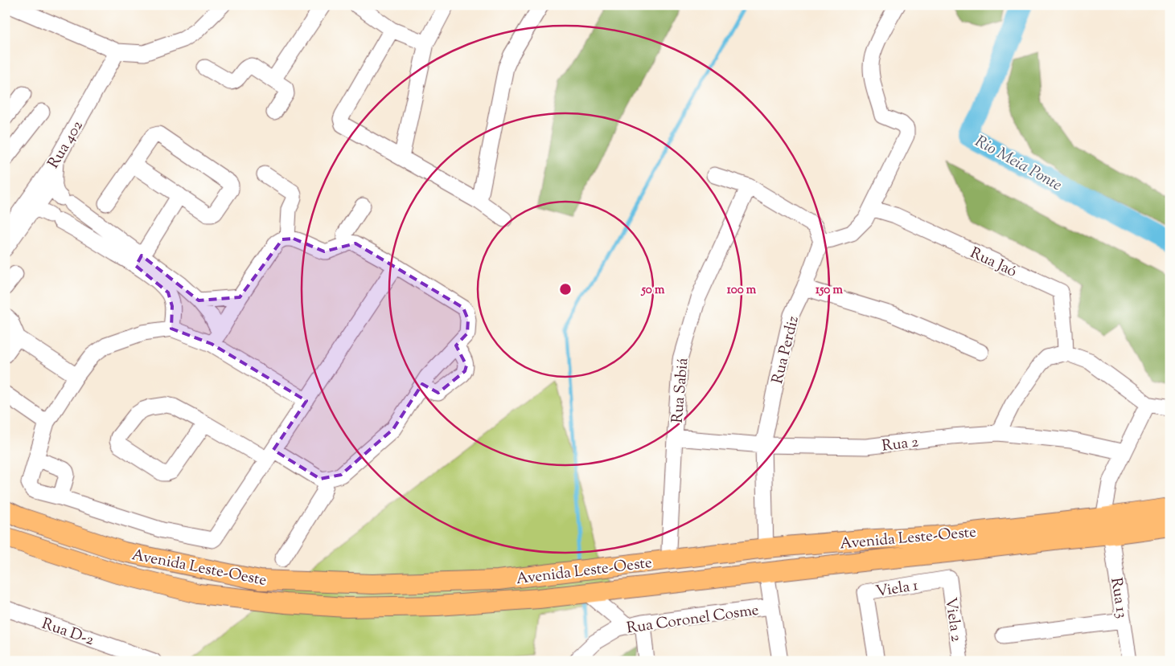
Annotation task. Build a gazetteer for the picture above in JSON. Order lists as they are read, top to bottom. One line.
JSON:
{"streets":{"main road":["Avenida Leste-Oeste"],"street":["Rua 402","Rua Jaó","Rua Perdiz","Rua Sabiá","Rua 2","Viela 1","Rua 13","Rua Coronel Cosme","Viela 2","Rua D-2"]},"crossings":[["Rua Perdiz","Rua 2"],["Rua Perdiz","Avenida Leste-Oeste"],["Rua Sabiá","Rua 2"],["Rua Sabiá","Avenida Leste-Oeste"],["Avenida Leste-Oeste","Rua 13"],["Viela 1","Viela 2"]],"water":["Rio Meia Ponte"],"rings":["50 m","100 m","150 m"]}
